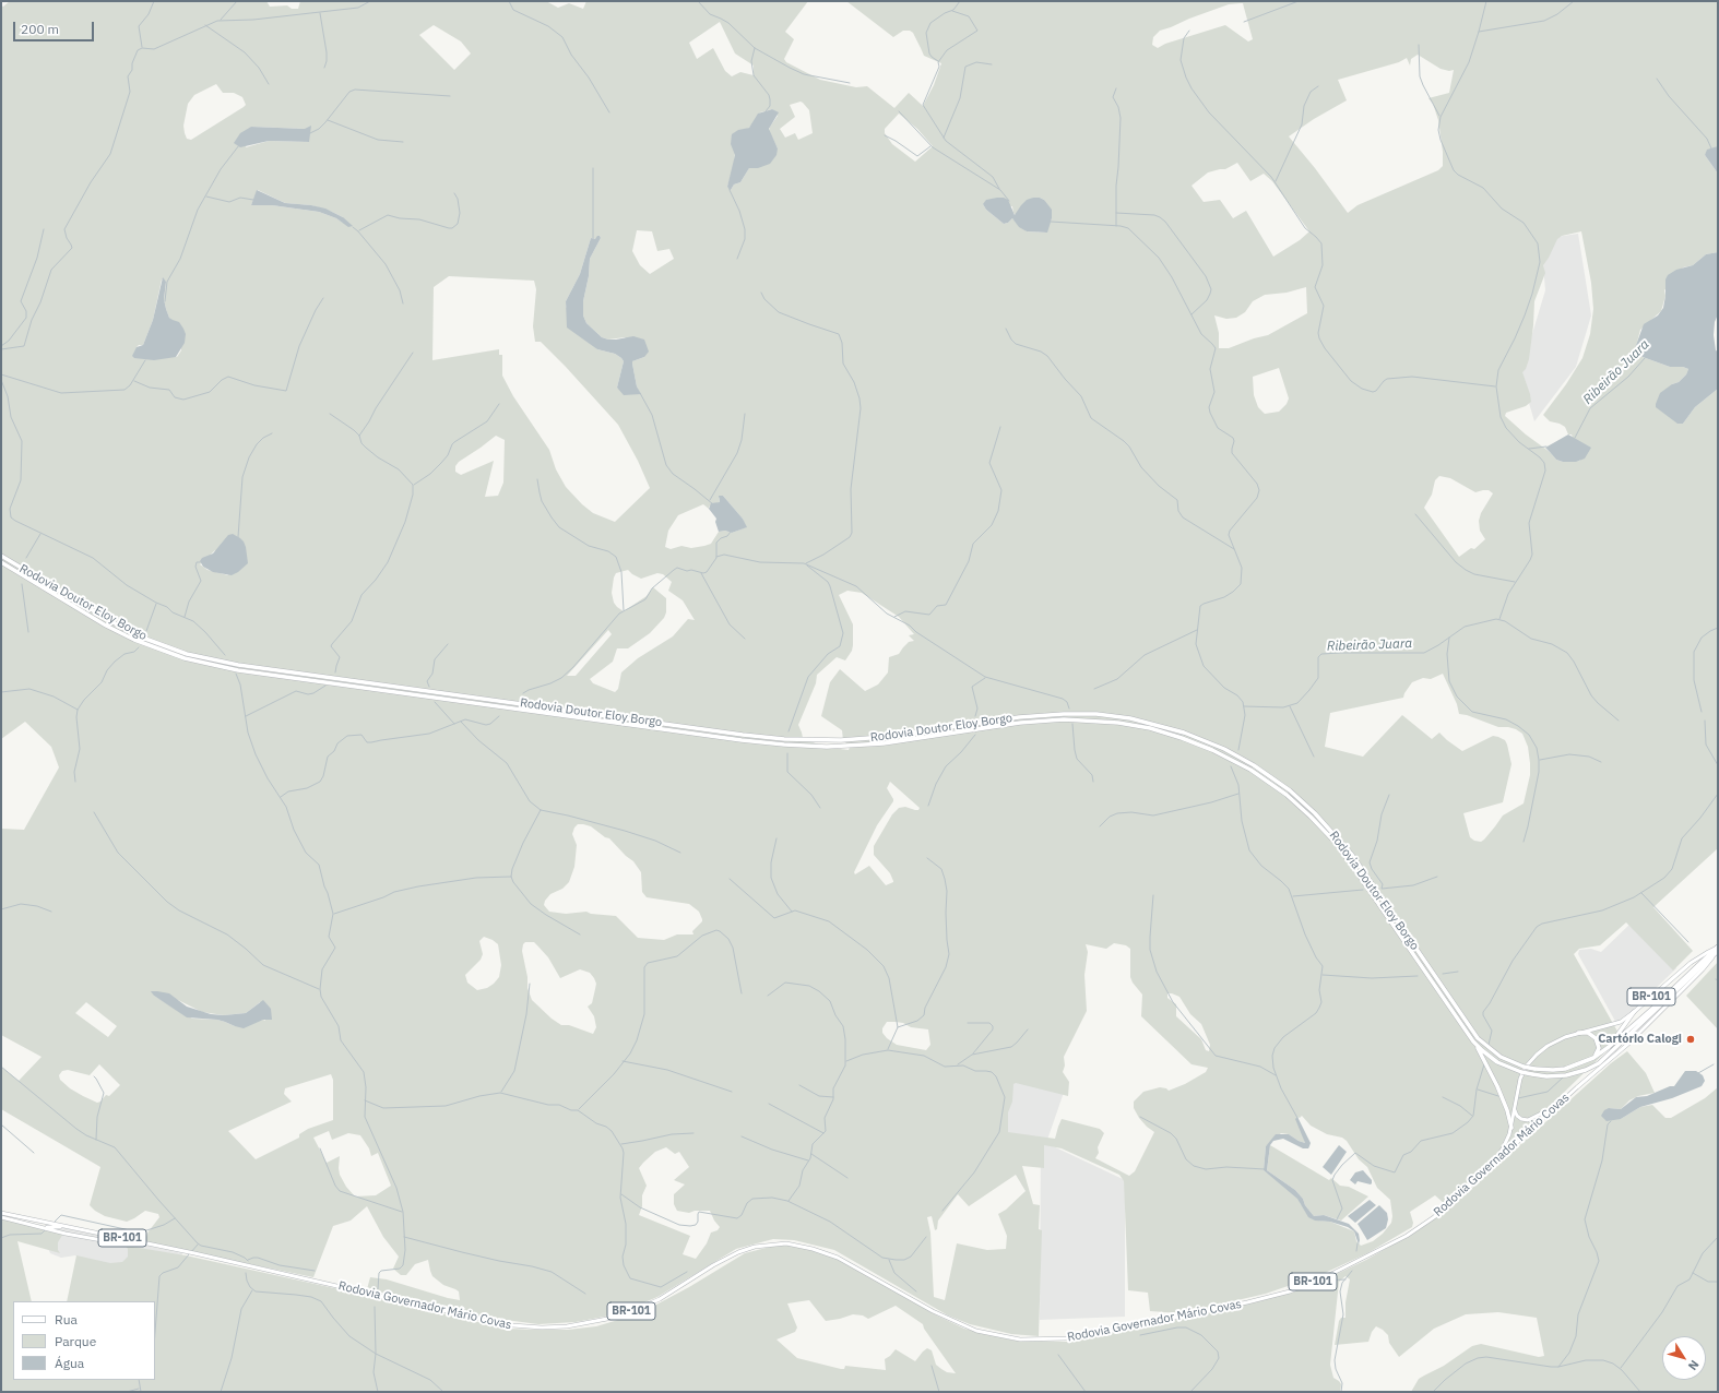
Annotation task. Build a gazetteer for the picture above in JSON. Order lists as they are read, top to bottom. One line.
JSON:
{"streets":{"highway":["Rodovia Doutor Eloy Borgo","BR-101","Rodovia Governador Mário Covas"]},"crossings":[["Rodovia Doutor Eloy Borgo","BR-101"],["Rodovia Doutor Eloy Borgo","Rodovia Governador Mário Covas"],["BR-101","Rodovia Governador Mário Covas"]],"water":["Ribeirão Juara"],"places":["Cartório Calogi"],"legend":["Rua","Parque","Água"],"scale_bar":"200 m","north":"bottom right"}
